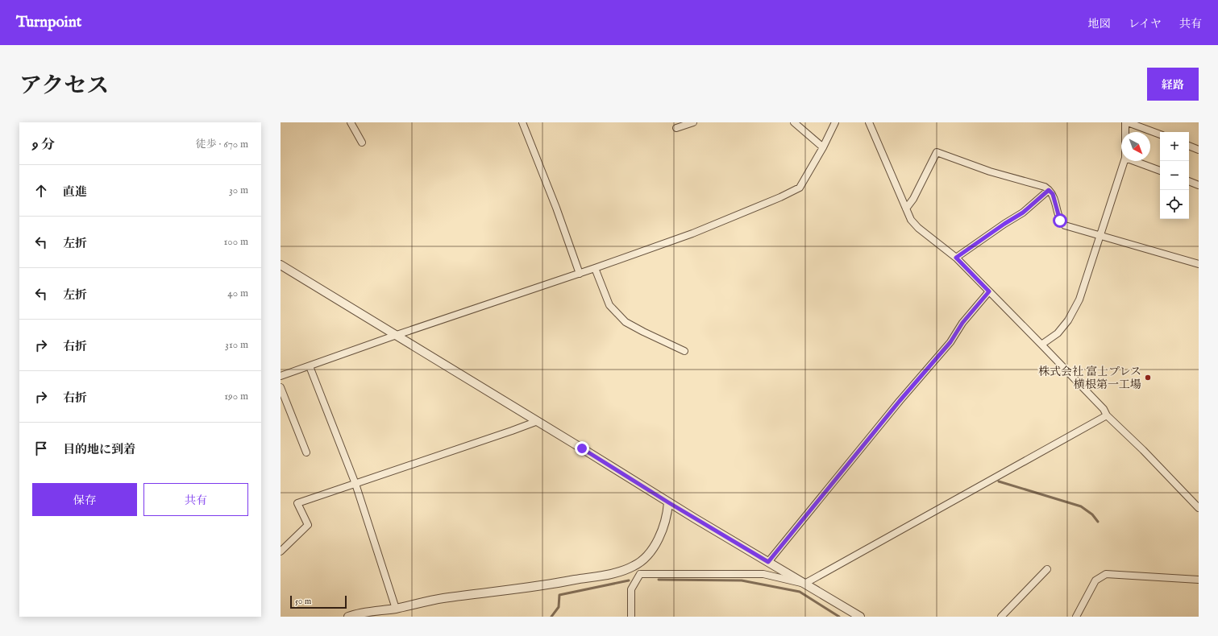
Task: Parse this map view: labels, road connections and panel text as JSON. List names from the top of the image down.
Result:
{
  "places": ["株式会社 富士プレス 横根第一工場"],
  "scale_bar": "50 m",
  "north": "bottom right",
  "page": {
    "header": "Turnpoint",
    "nav": ["地図", "レイヤ", "共有"],
    "title": "アクセス",
    "buttons": [
      "経路",
      ["保存", "共有"]
    ],
    "heading": ["9 分", "徒歩 · 670 m"],
    "map_buttons": ["+", "−"],
    "list": [
      ["直進", "30 m"],
      ["左折", "100 m"],
      ["左折", "40 m"],
      ["右折", "310 m"],
      ["右折", "190 m"],
      "目的地に到着"
    ],
    "scale": "50 m"
  }
}
